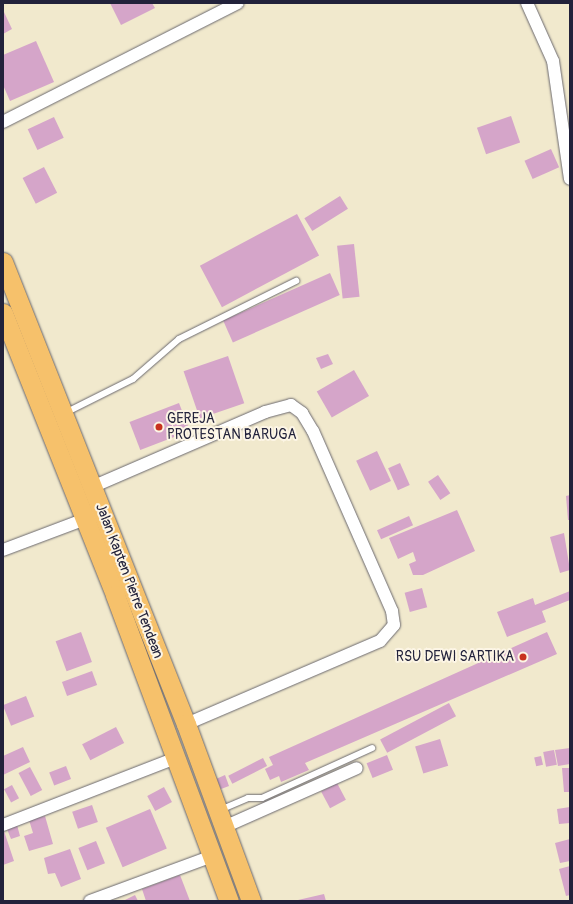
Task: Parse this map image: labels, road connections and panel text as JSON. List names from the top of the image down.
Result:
{
  "streets": {
    "highway": ["Jalan Kapten Pierre Tendean"]
  },
  "places": ["GEREJA PROTESTAN BARUGA", "RSU DEWI SARTIKA"]
}
